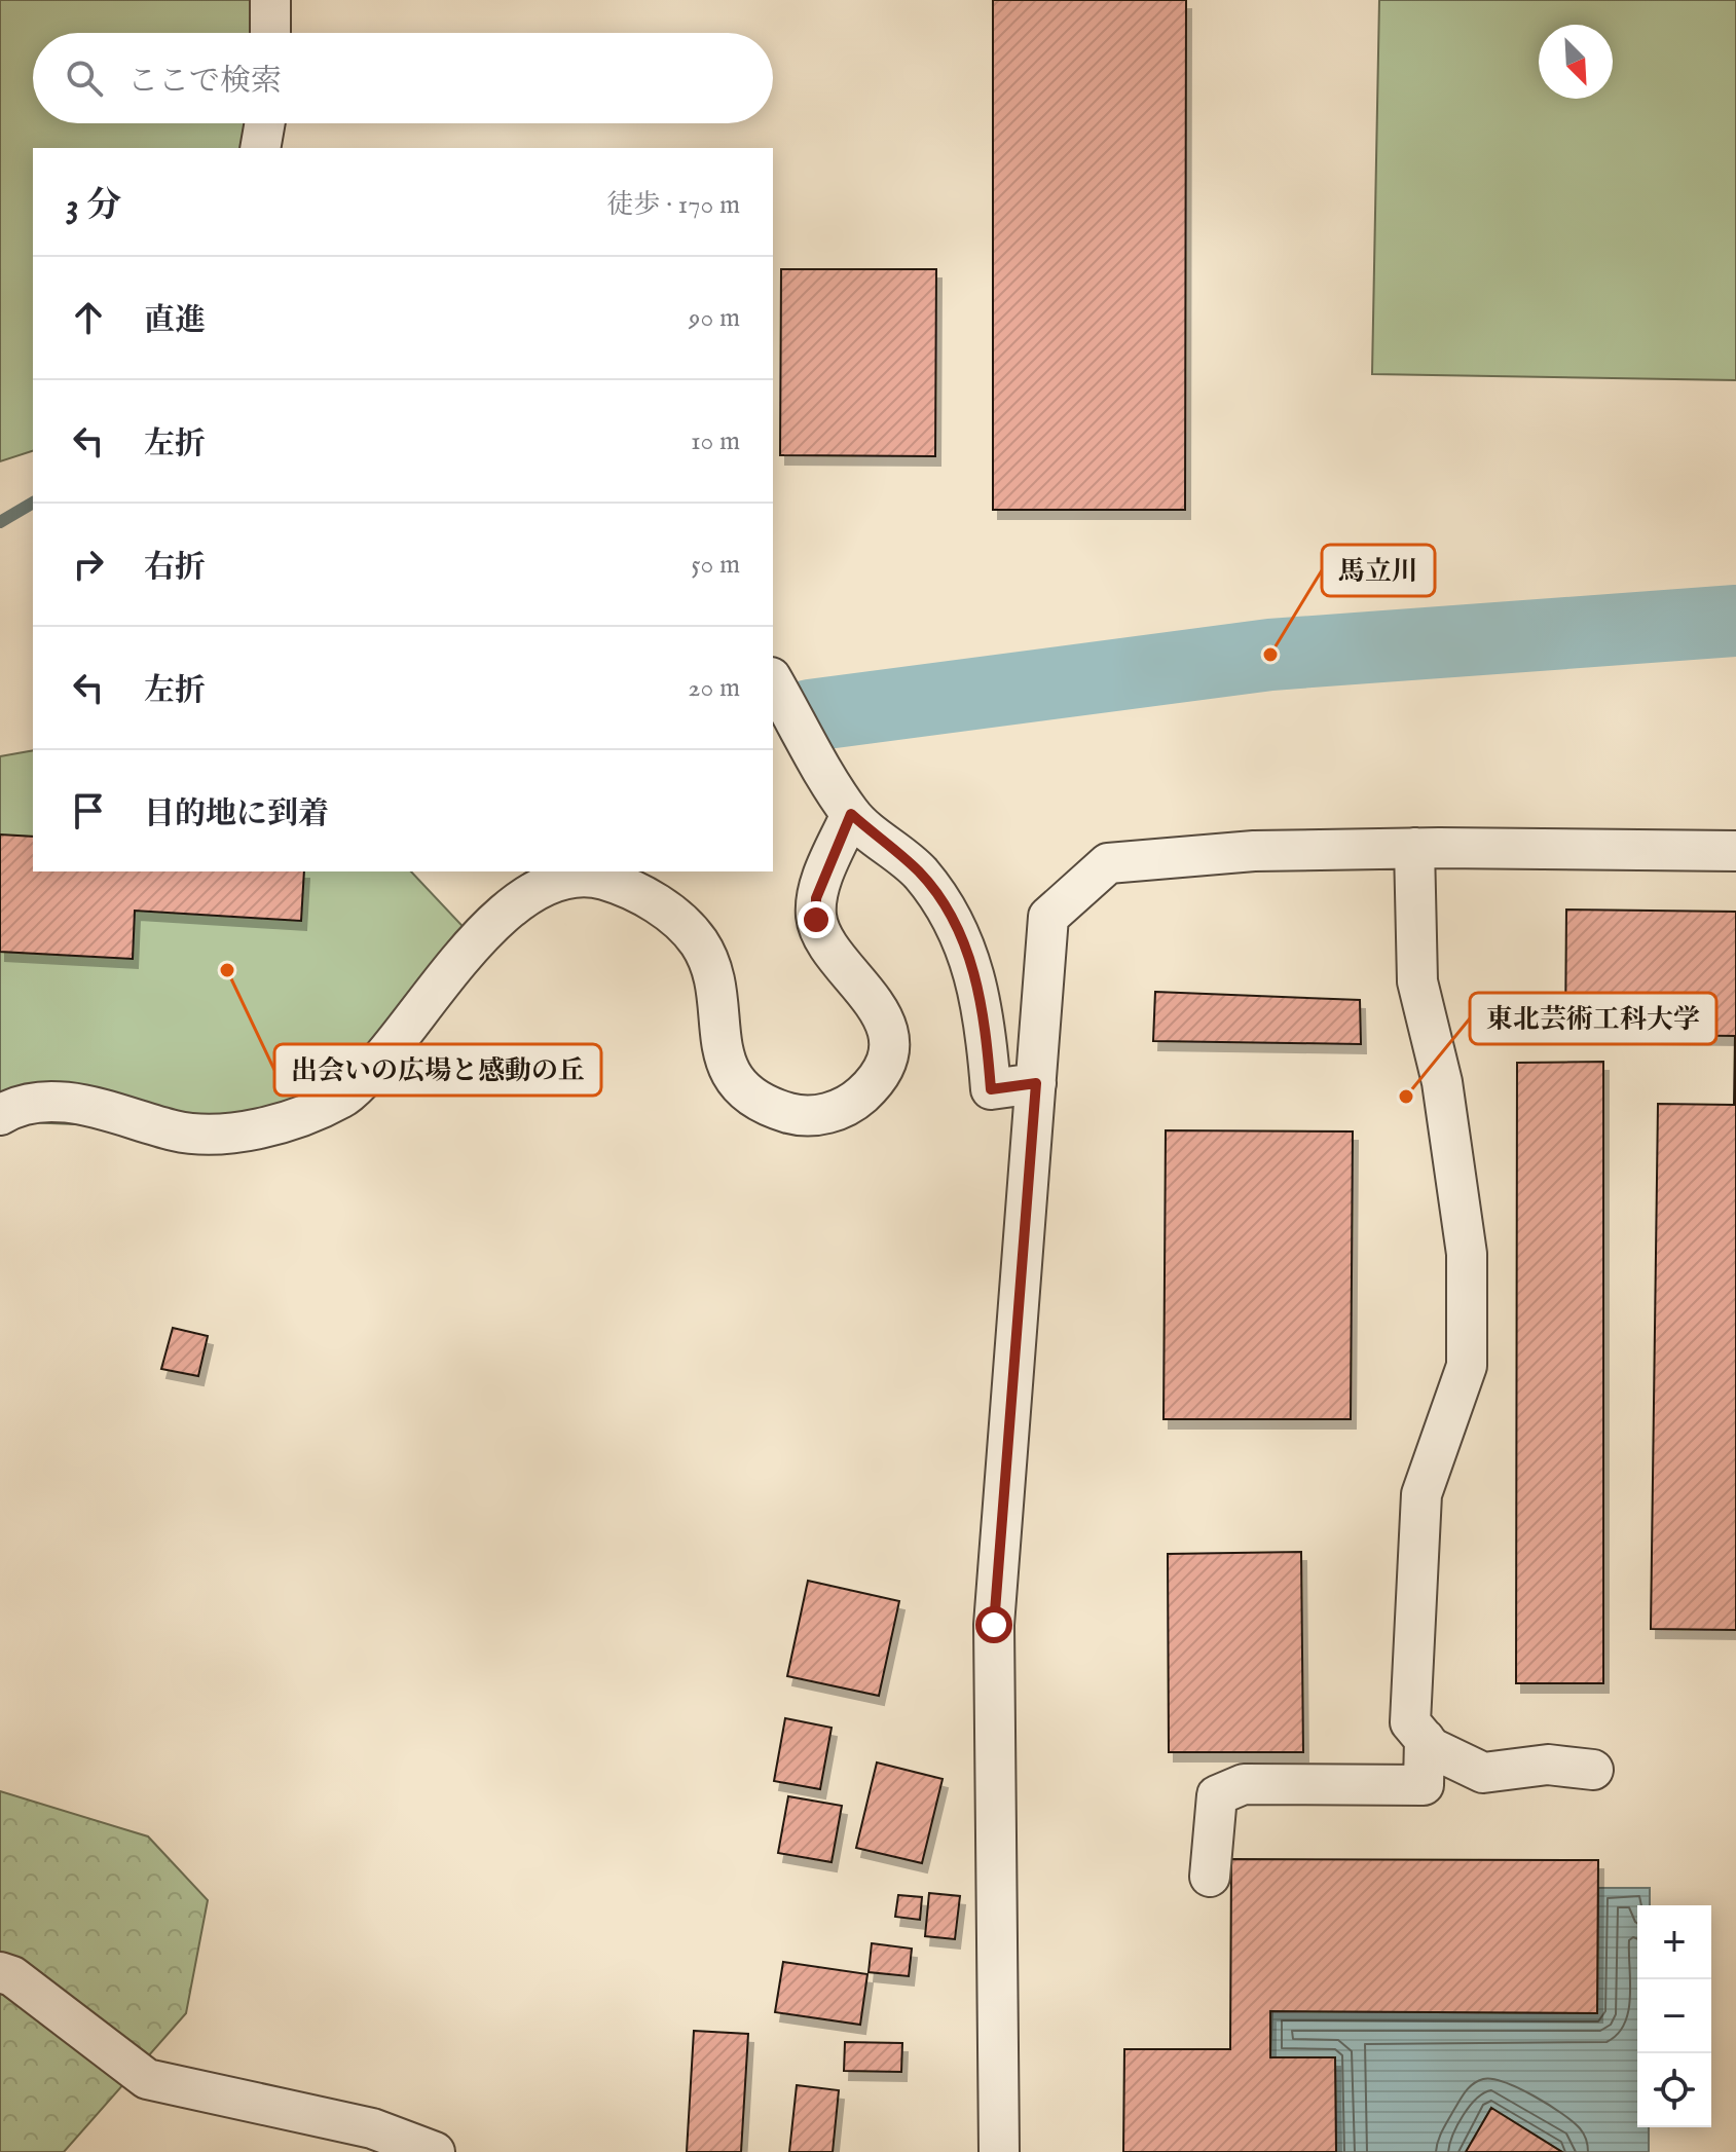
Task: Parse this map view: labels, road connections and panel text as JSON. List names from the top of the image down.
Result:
{
  "places": ["馬立川", "出会いの広場と感動の丘", "東北芸術工科大学"],
  "north": "bottom right",
  "page": {
    "search": "ここで検索",
    "heading": ["3 分", "徒歩 · 170 m"],
    "list": [
      ["直進", "90 m"],
      ["左折", "10 m"],
      ["右折", "50 m"],
      ["左折", "20 m"],
      "目的地に到着"
    ],
    "map_buttons": ["+", "−"]
  }
}
